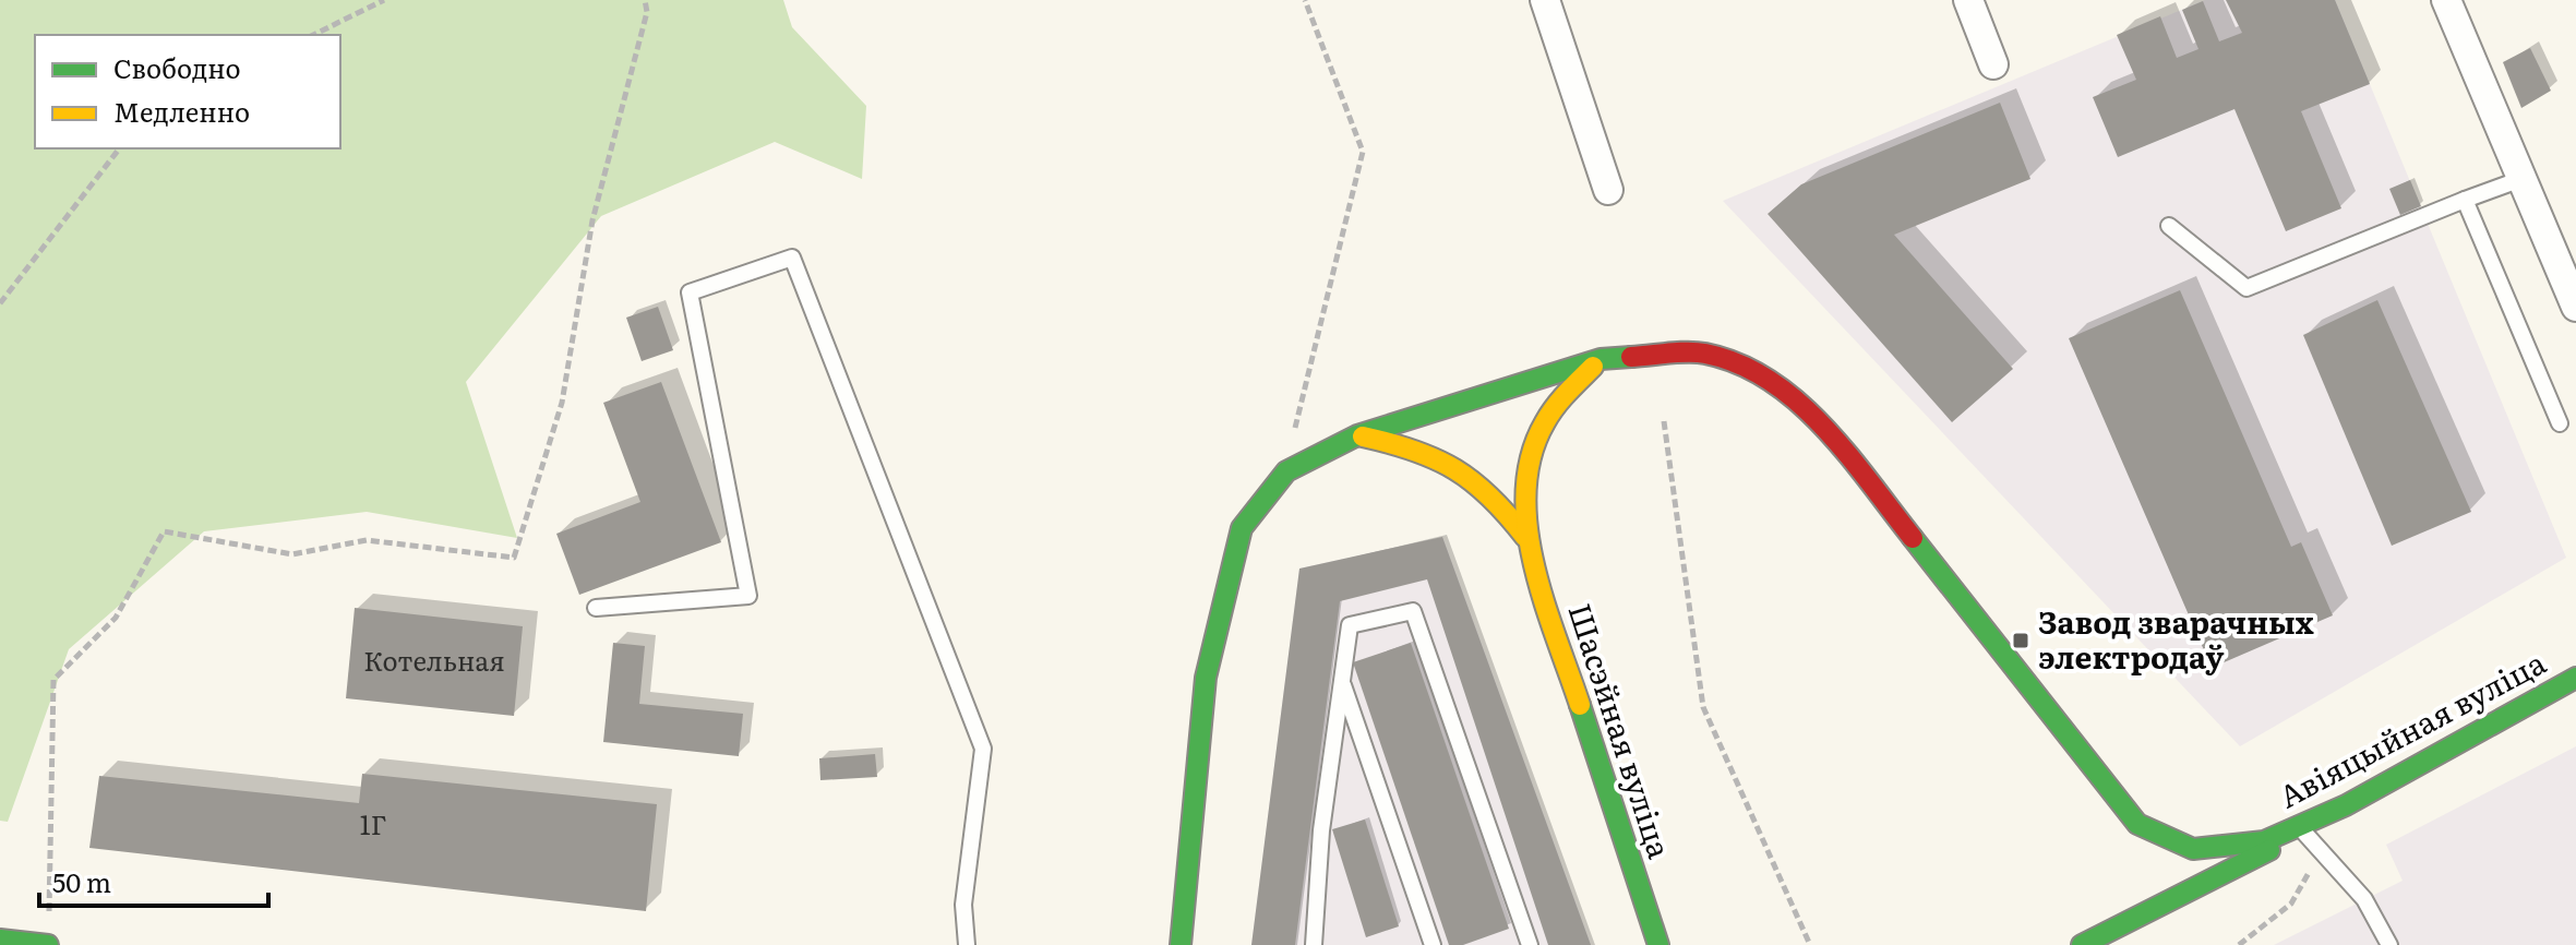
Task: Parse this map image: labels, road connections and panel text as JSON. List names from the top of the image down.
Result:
{
  "streets": {
    "main road": ["Авіяцыйная вуліца", "Шасэйная вуліца"]
  },
  "places": {
    "transit": ["Завод зварачных электродаў"]
  },
  "house_numbers": ["Котельная", "1Г"],
  "legend": ["Свободно", "Медленно"],
  "scale_bar": "50 m"
}
